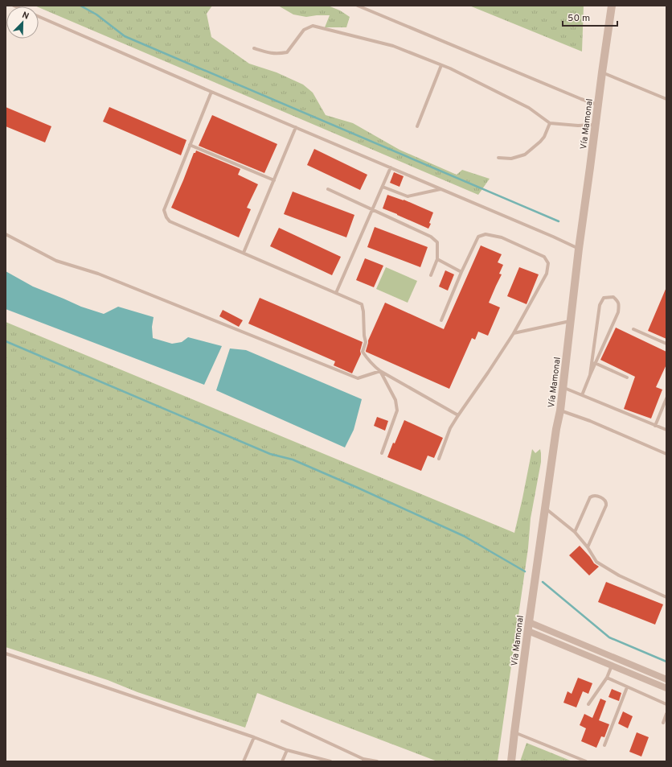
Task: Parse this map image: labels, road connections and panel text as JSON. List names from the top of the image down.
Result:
{
  "streets": {
    "street": ["Vía Mamonal"]
  },
  "scale_bar": "50 m",
  "north": "top right"
}
